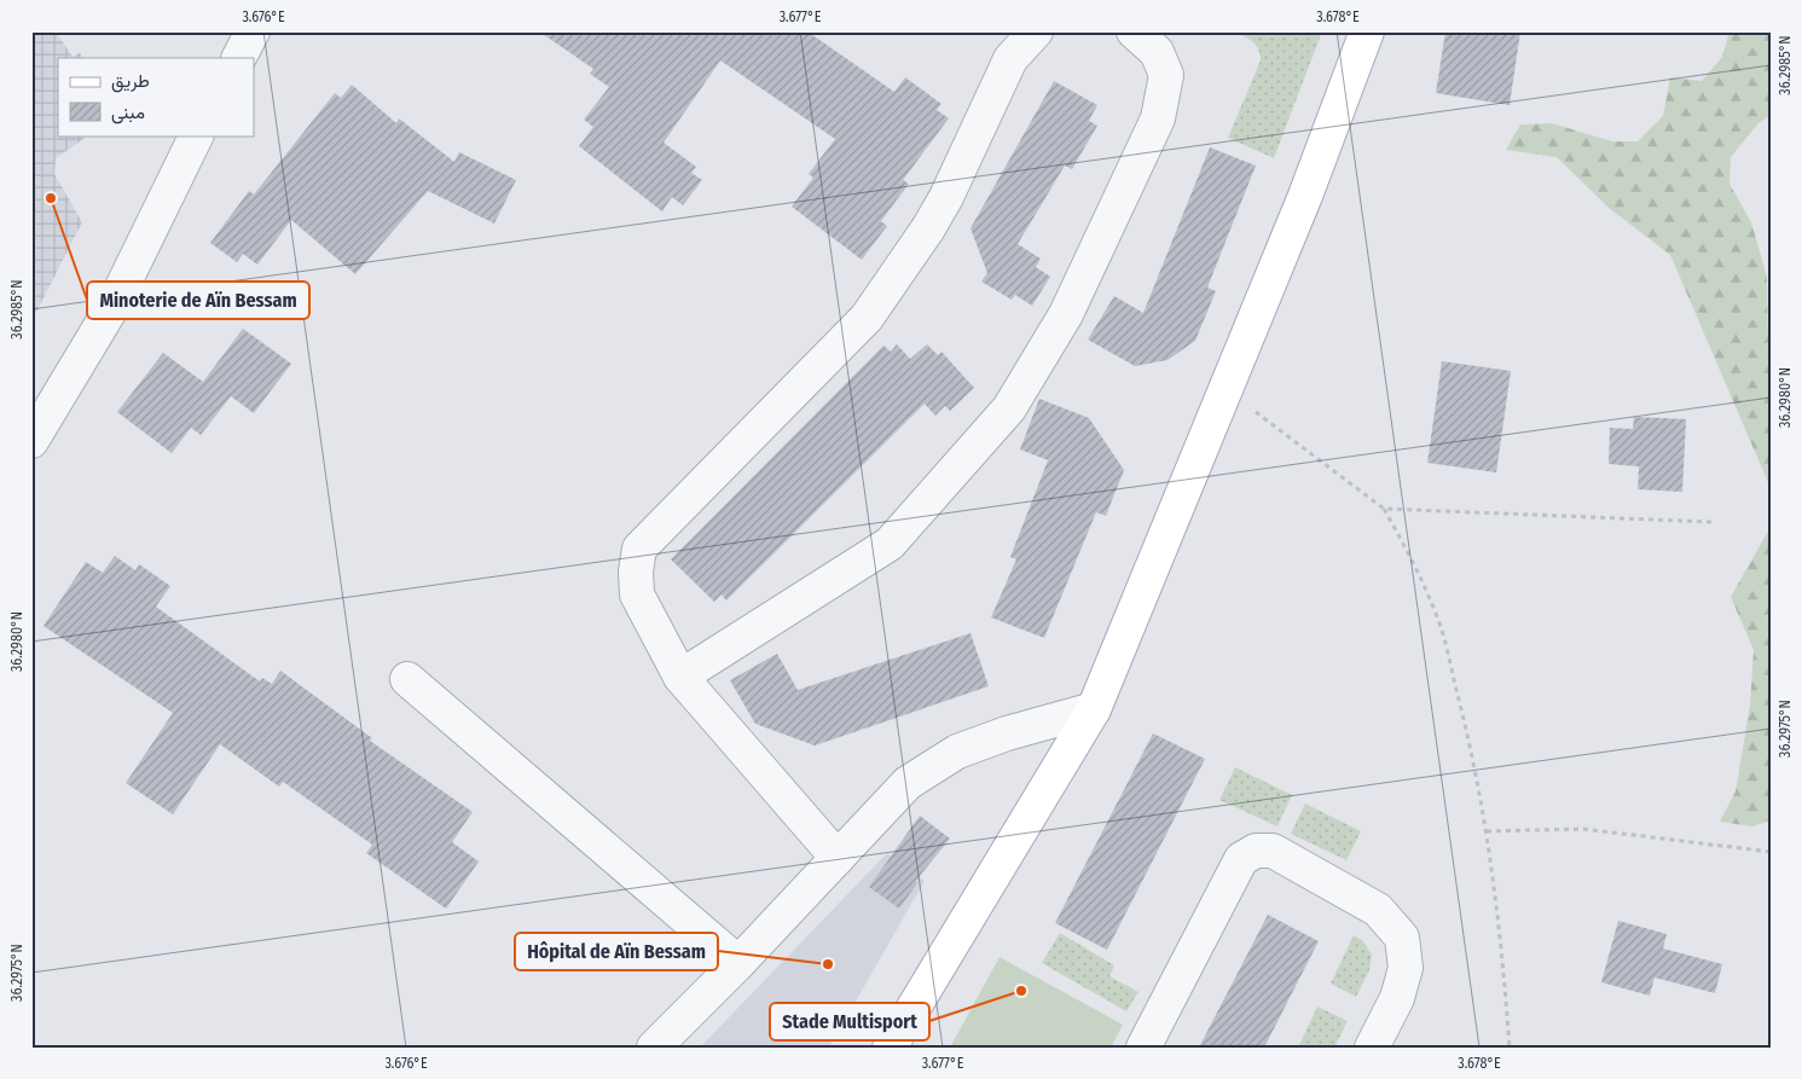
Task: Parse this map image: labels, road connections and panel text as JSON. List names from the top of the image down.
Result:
{
  "places": ["Minoterie de Aïn Bessam", "Hôpital de Aïn Bessam", "Stade Multisport"],
  "legend": ["طريق", "مبنى"],
  "coordinates": [
    "3.676°E",
    "3.677°E",
    "3.678°E",
    "36.2985°N",
    "36.2980°N",
    "36.2975°N"
  ]
}
